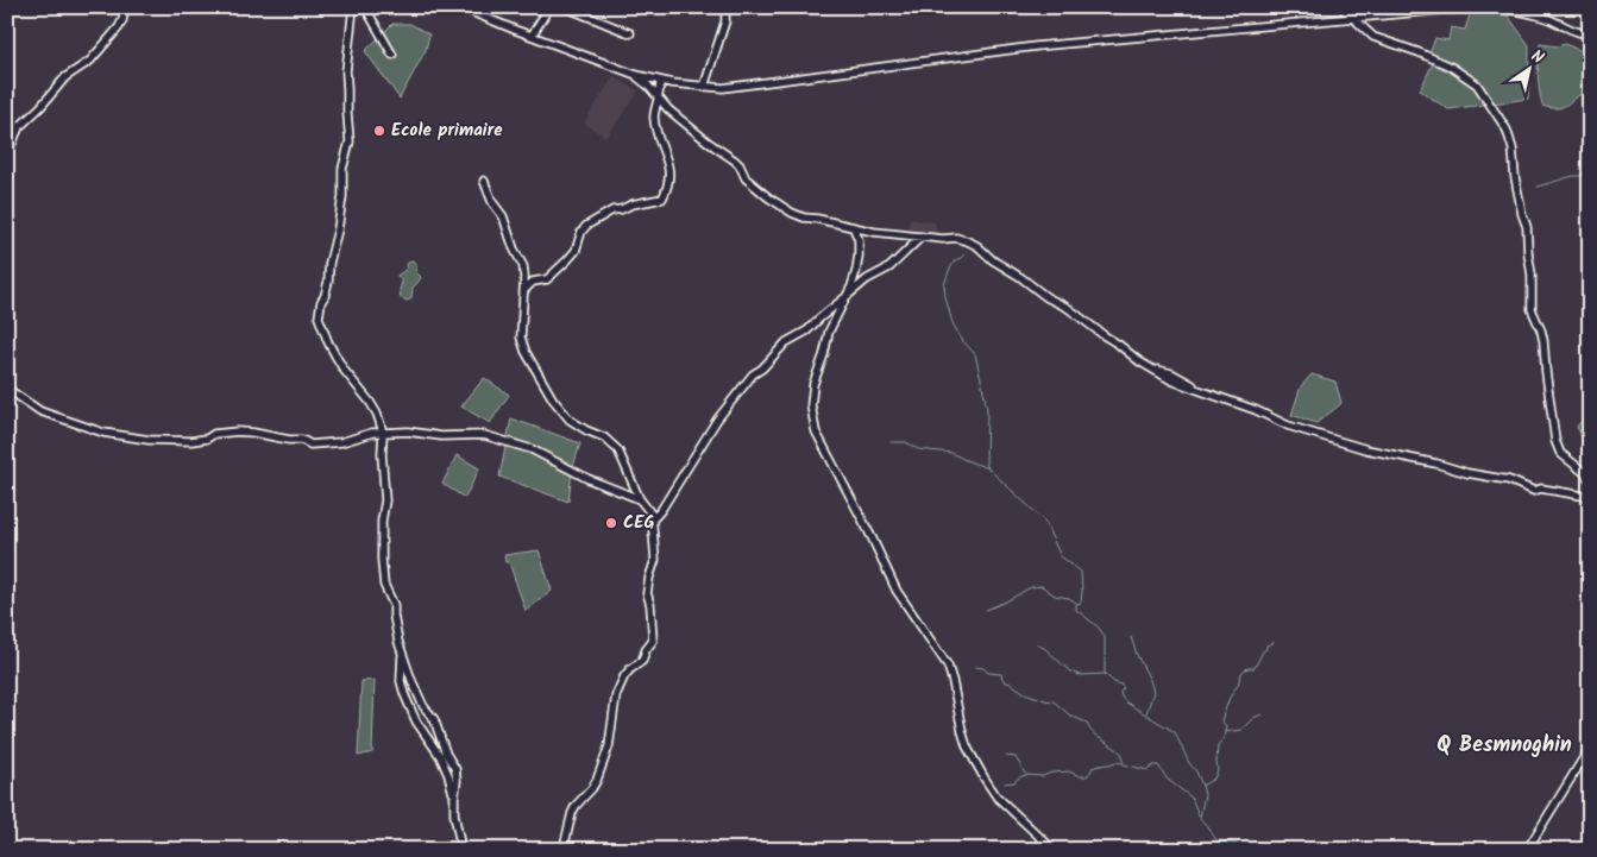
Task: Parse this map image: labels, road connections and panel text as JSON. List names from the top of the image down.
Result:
{
  "districts": ["Q Besmnoghin"],
  "places": ["Ecole primaire", "CEG"],
  "north": "top right"
}
